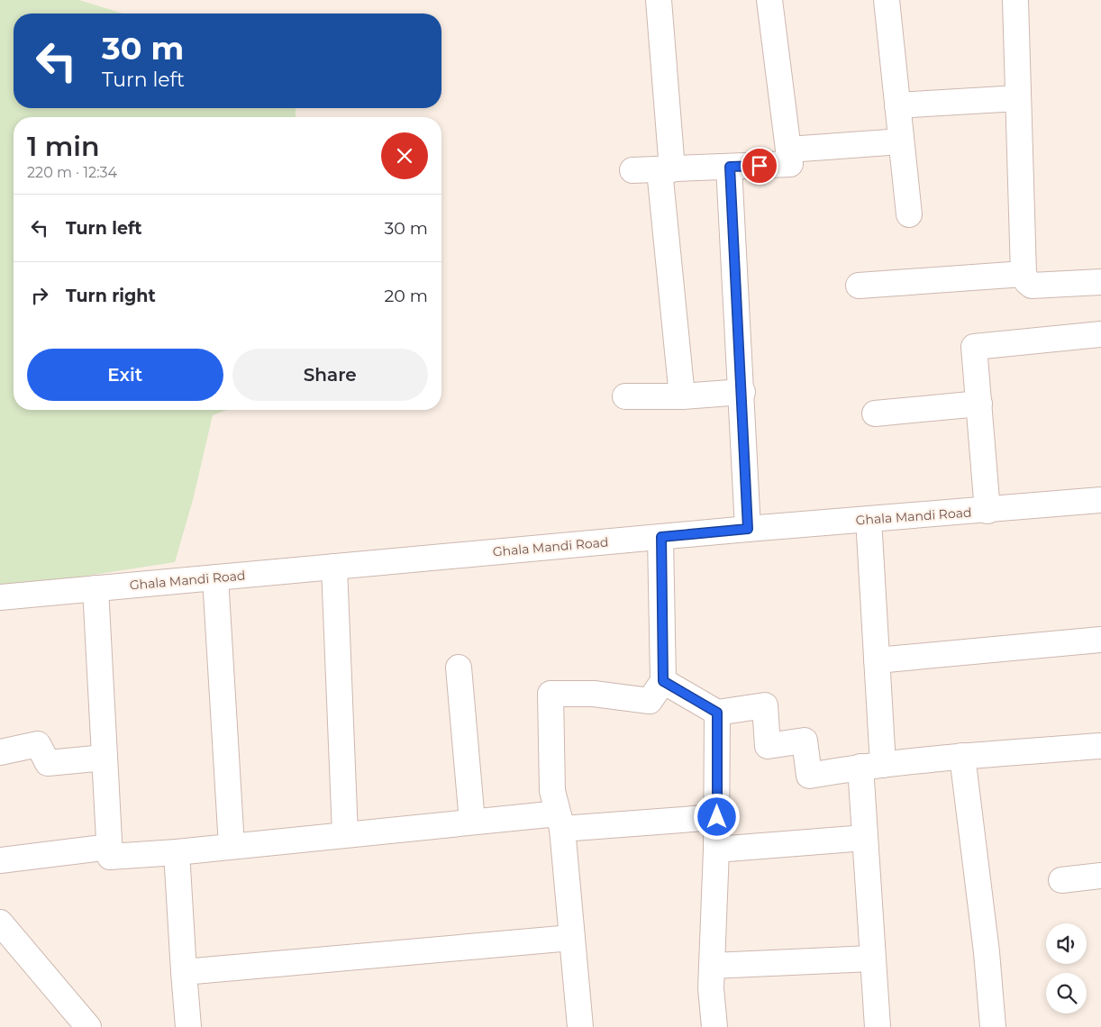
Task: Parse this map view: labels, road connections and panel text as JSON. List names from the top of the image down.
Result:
{
  "streets": {
    "street": ["Ghala Mandi Road"]
  },
  "page": {
    "turn": ["30 m", "Turn left"],
    "heading": ["1 min", "220 m · 12:34"],
    "list": [
      {
        "name": "Turn left",
        "value": "30 m"
      },
      {
        "name": "Turn right",
        "value": "20 m"
      }
    ],
    "buttons": ["Exit", "Share"]
  }
}
